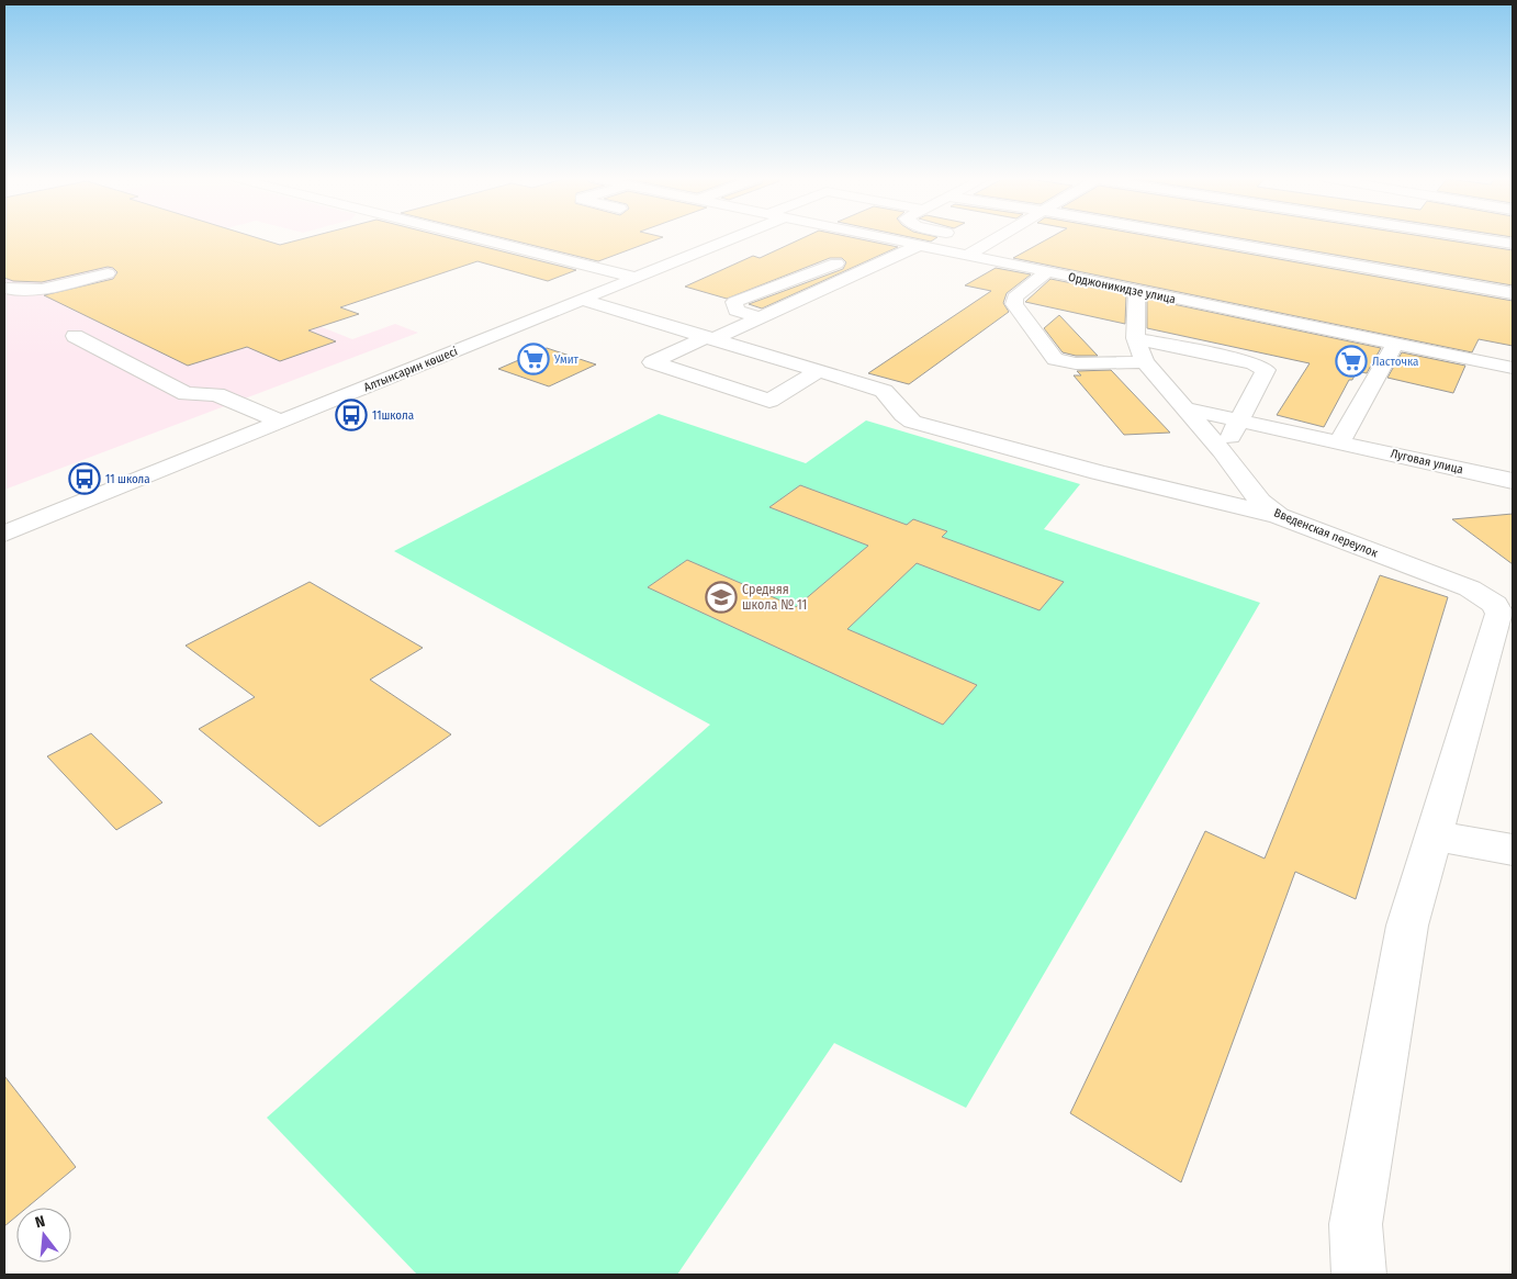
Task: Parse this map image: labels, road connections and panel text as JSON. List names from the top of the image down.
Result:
{
  "streets": {
    "street": [
      "Орджоникидзе улица",
      "Алтынсарин көшесі",
      "Луговая улица",
      "Введенская переулок"
    ]
  },
  "crossings": [
    ["Орджоникидзе улица", "Введенская переулок"],
    ["Луговая улица", "Введенская переулок"]
  ],
  "places": {
    "supermarket": ["Умит", "Ласточка"],
    "bus stop": ["11школа", "11 школа"],
    "school or university": ["Средняя школа № 11"]
  },
  "north": "top"
}
